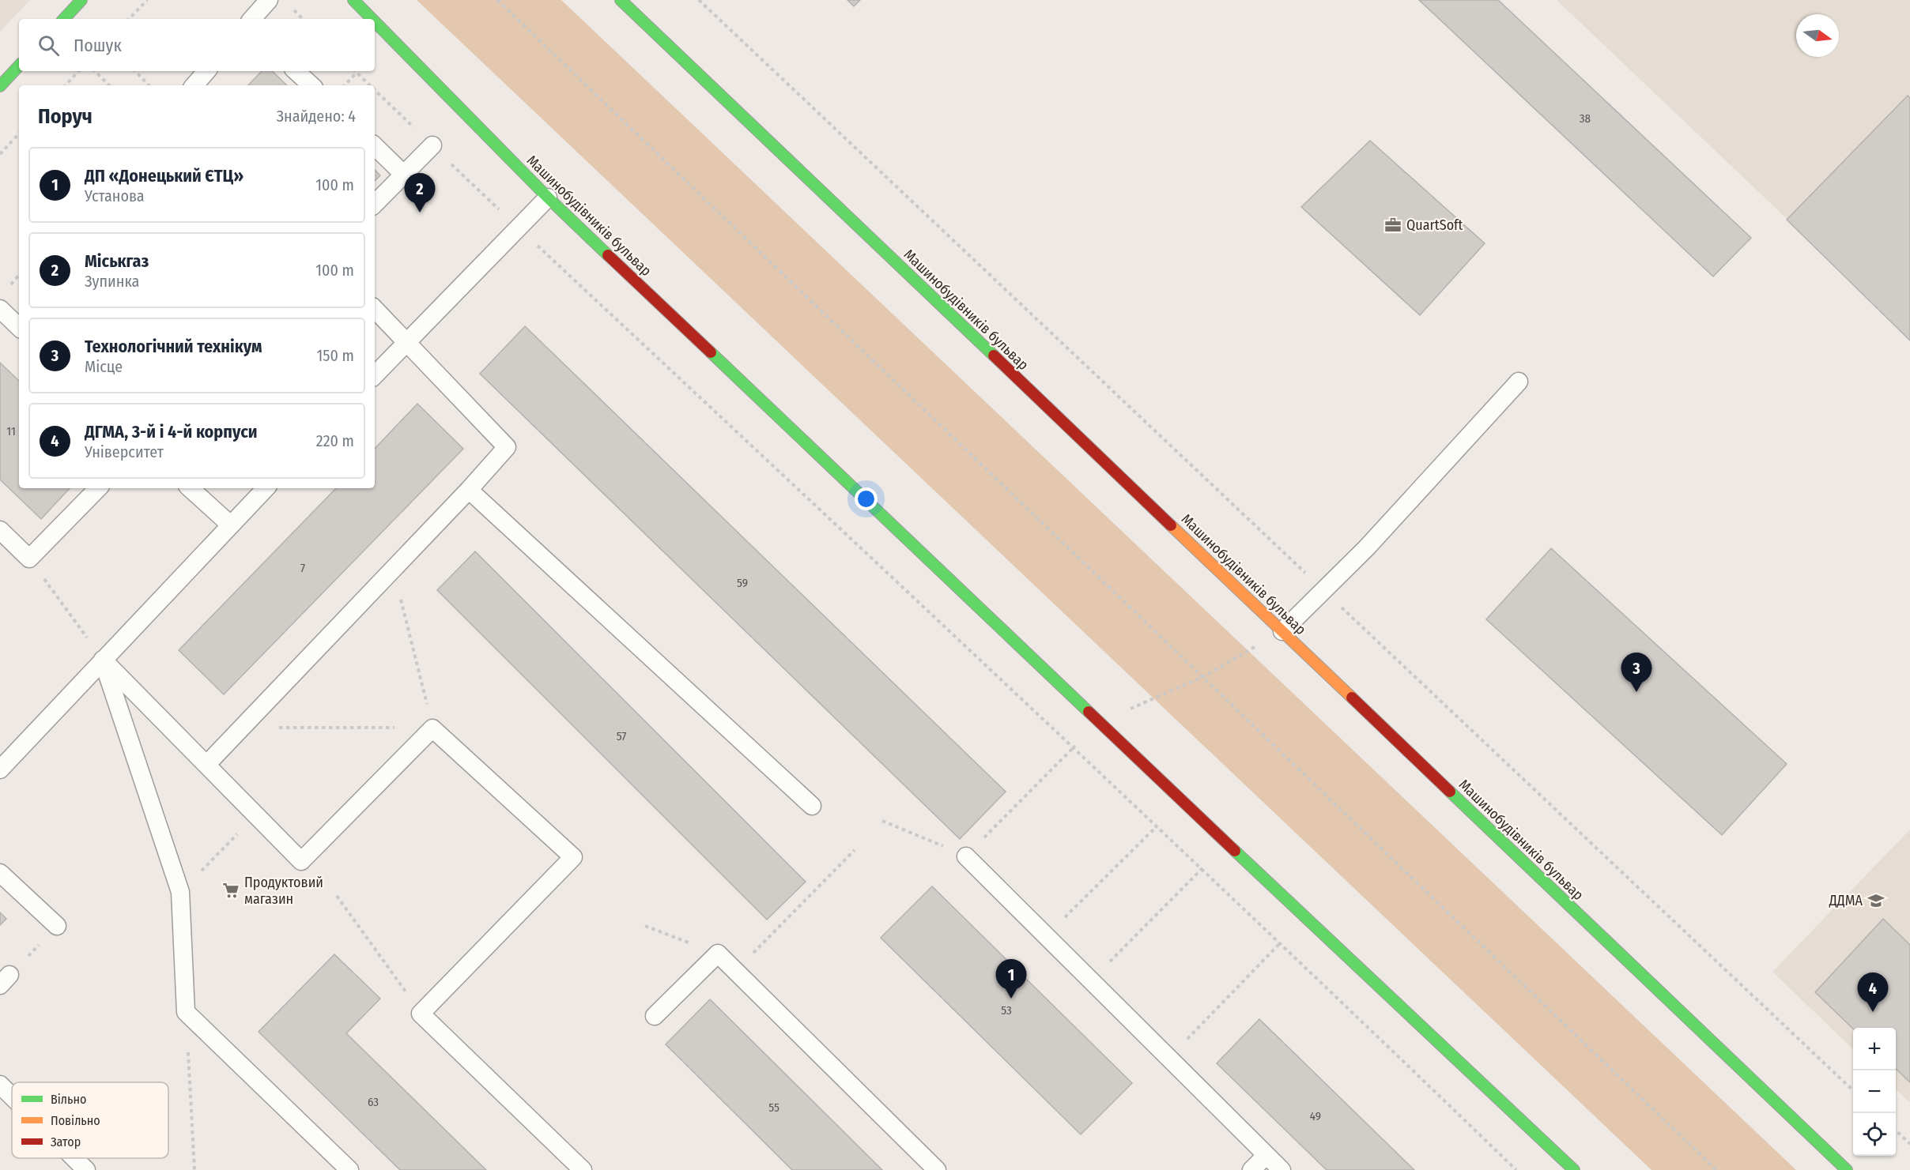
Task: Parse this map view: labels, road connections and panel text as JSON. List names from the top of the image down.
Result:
{
  "streets": {
    "street": ["Машинобудівників бульвар"]
  },
  "places": {
    "office": ["QuartSoft"],
    "supermarket": ["Продуктовий магазин"],
    "school or university": ["ДДМА"]
  },
  "house_numbers": [
    "38",
    "11",
    "7",
    "59",
    "57",
    "53",
    "63",
    "55",
    "49"
  ],
  "legend": ["Вільно", "Повільно", "Затор"],
  "north": "right",
  "page": {
    "search": "Пошук",
    "heading": ["Поруч", "Знайдено: 4"],
    "list": [
      {
        "mark": "1",
        "name": "ДП «Донецький ЄТЦ»",
        "note": "Установа",
        "value": "100 m"
      },
      {
        "mark": "2",
        "name": "Міськгаз",
        "note": "Зупинка",
        "value": "100 m"
      },
      {
        "mark": "3",
        "name": "Технологічний технікум",
        "note": "Місце",
        "value": "150 m"
      },
      {
        "mark": "4",
        "name": "ДГМА, 3-й і 4-й корпуси",
        "note": "Університет",
        "value": "220 m"
      }
    ],
    "pins": [
      "2",
      "3",
      "1",
      "4"
    ],
    "map_buttons": ["+", "−"]
  }
}
